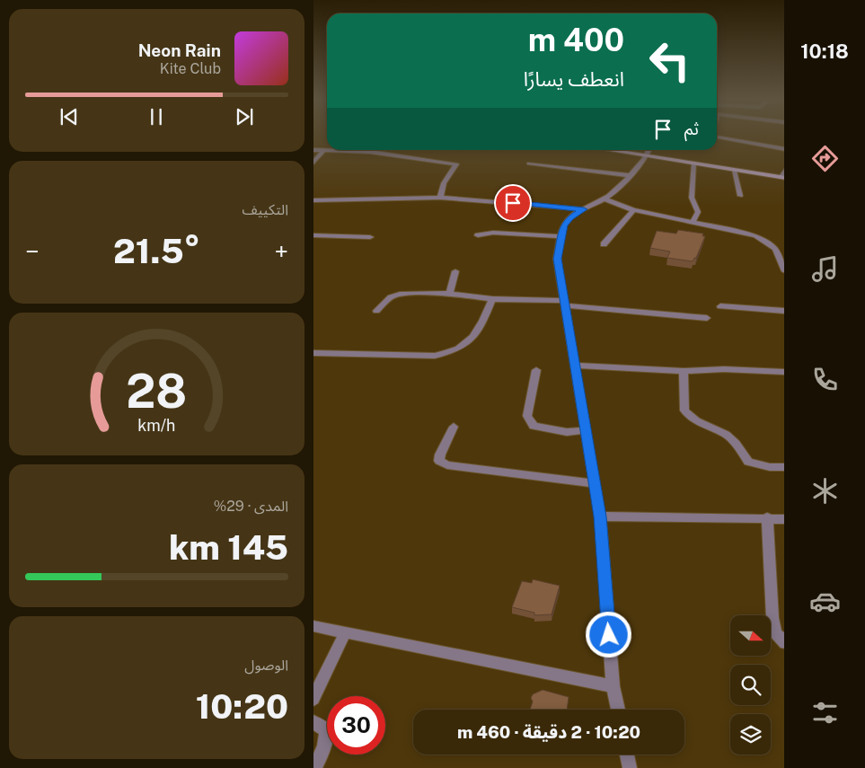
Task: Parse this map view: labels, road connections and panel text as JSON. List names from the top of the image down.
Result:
{
  "north": "right",
  "page": {
    "tabs": "10:18",
    "turn": ["400 m", "انعطف يسارًا"],
    "song": ["Neon Rain", "Kite Club"],
    "then": "ثم",
    "tile": [
      "التكييف",
      ["المدى · 29%", "145 km"],
      ["الوصول", "10:20"]
    ],
    "heat": ["−", "21.5°", "+"],
    "limit": "30",
    "trip": "10:20 · 2 دقيقة · 460 m",
    "gauge": ["28", "km/h"]
  }
}
